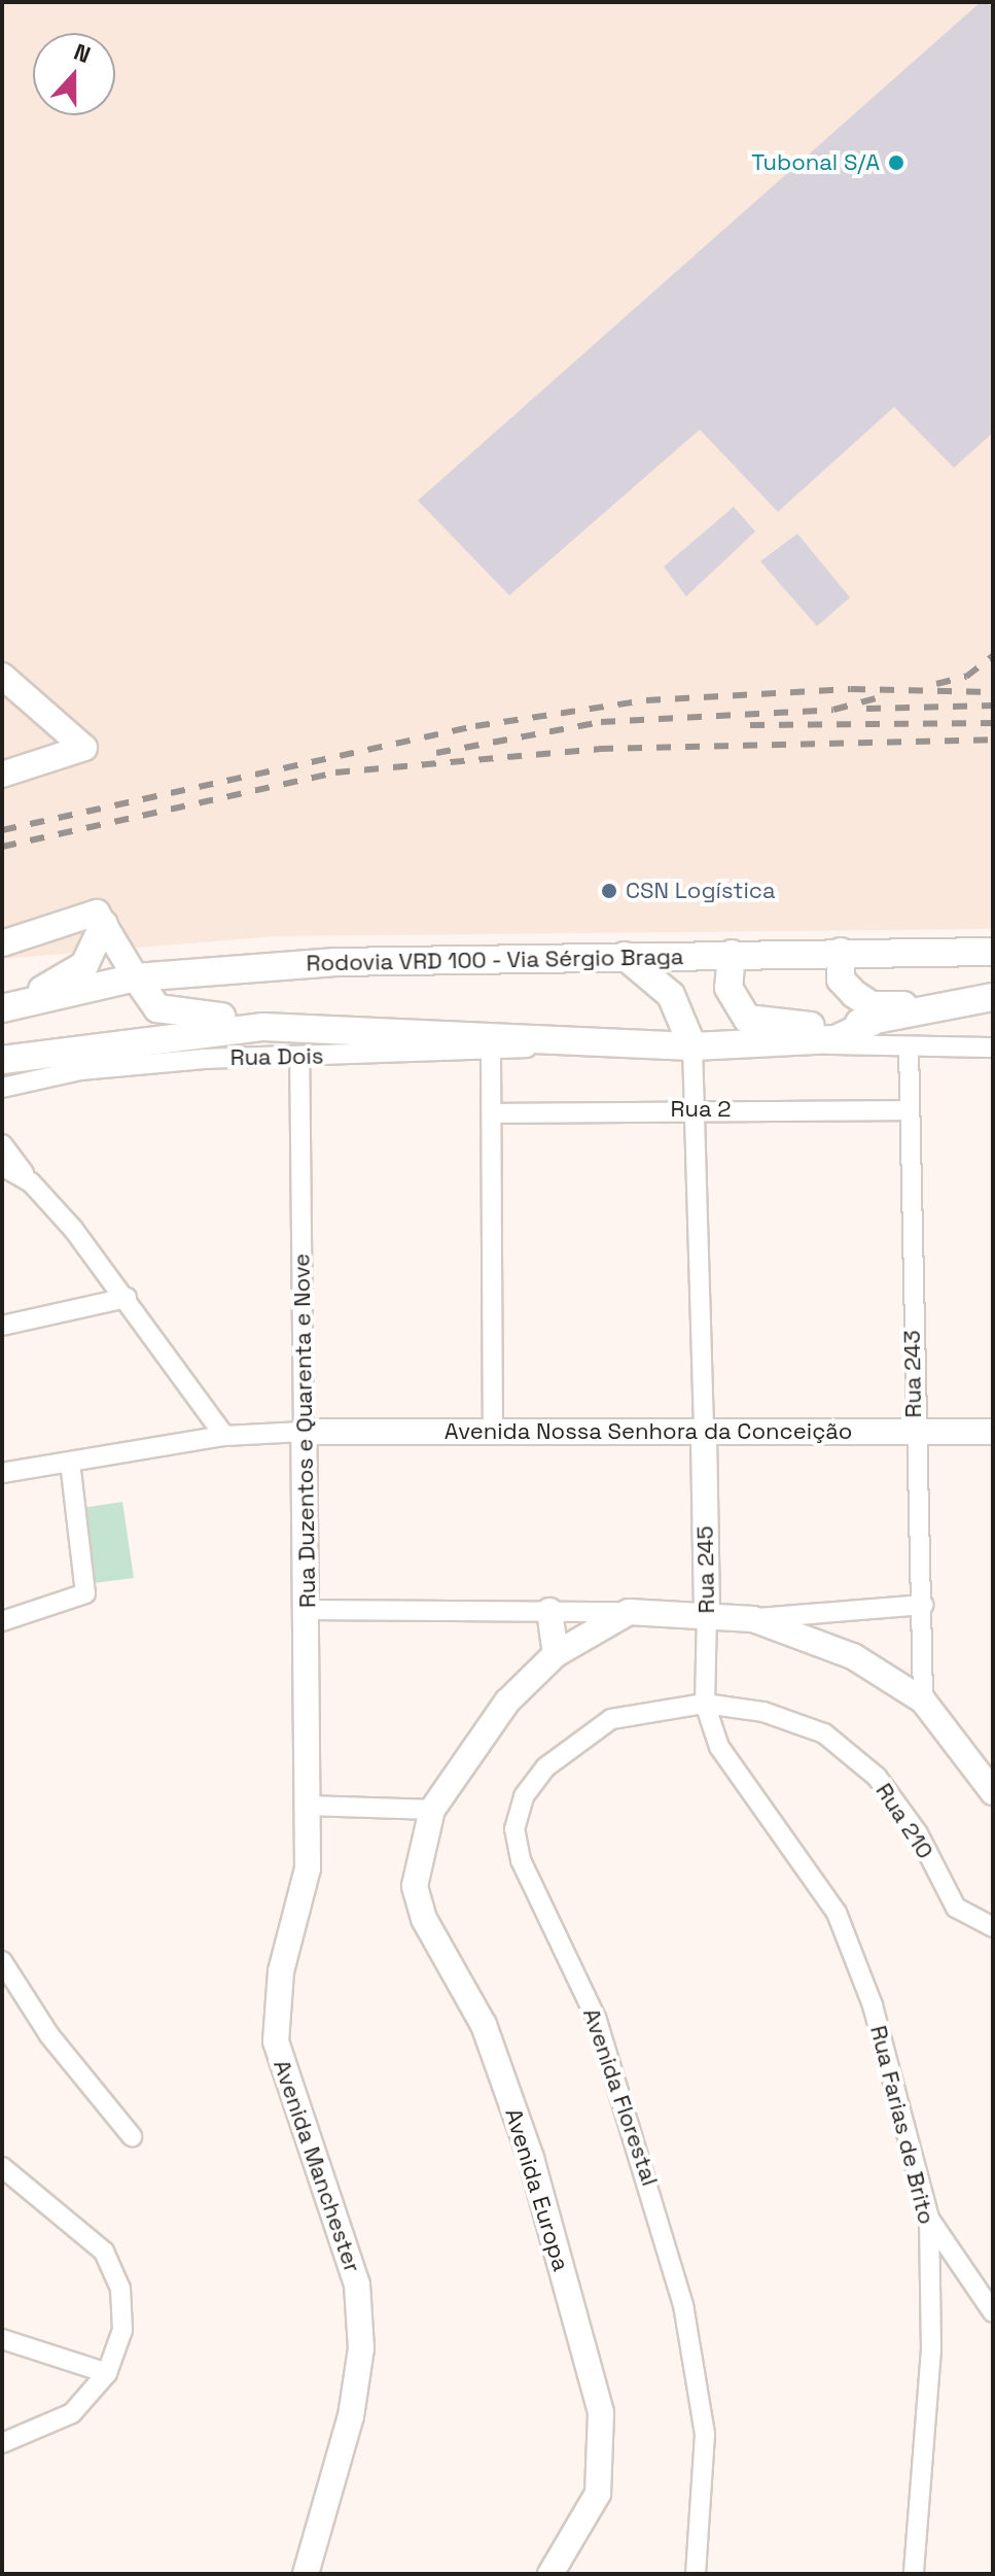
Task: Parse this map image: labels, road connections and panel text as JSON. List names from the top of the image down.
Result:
{
  "streets": {
    "main road": ["Rodovia VRD 100 - Via Sérgio Braga"],
    "street": [
      "Rua Dois",
      "Rua 2",
      "Rua 243",
      "Rua Duzentos e Quarenta e Nove",
      "Avenida Nossa Senhora da Conceição",
      "Rua 245",
      "Rua 210",
      "Avenida Florestal",
      "Rua Farias de Brito",
      "Avenida Manchester",
      "Avenida Europa"
    ]
  },
  "crossings": [
    ["Rua Dois", "Rua Duzentos e Quarenta e Nove"],
    ["Rua 2", "Rua 243"],
    ["Rua 243", "Avenida Nossa Senhora da Conceição"],
    ["Rua Duzentos e Quarenta e Nove", "Avenida Nossa Senhora da Conceição"],
    ["Rua Duzentos e Quarenta e Nove", "Avenida Manchester"],
    ["Avenida Nossa Senhora da Conceição", "Rua 245"],
    ["Rua 245", "Rua 210"],
    ["Rua 245", "Avenida Florestal"],
    ["Rua 245", "Rua Farias de Brito"],
    ["Rua 210", "Avenida Florestal"]
  ],
  "places": ["Tubonal S/A", "CSN Logística"],
  "north": "top"
}
